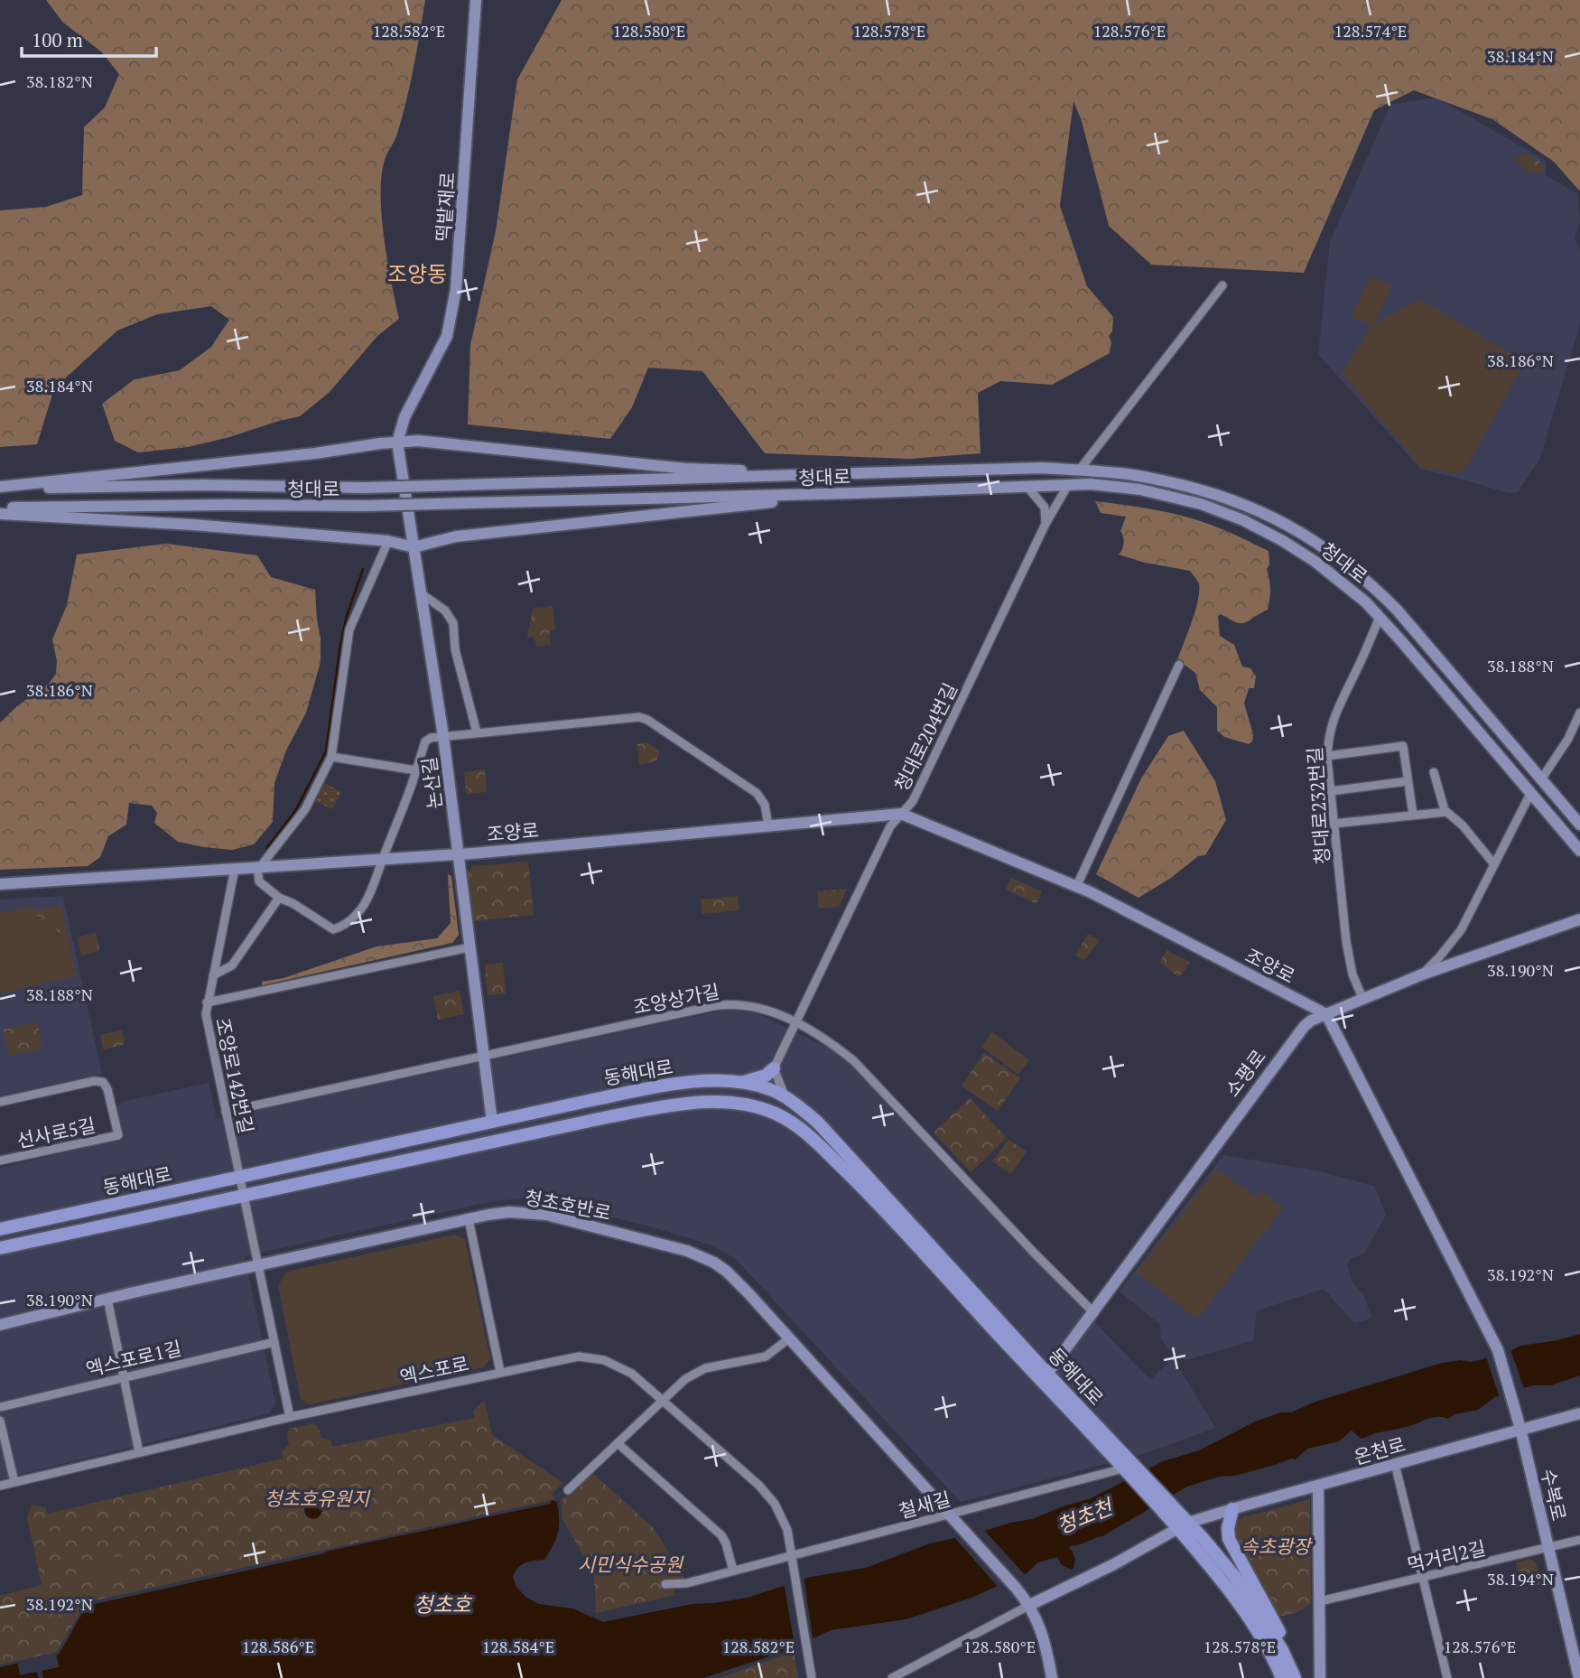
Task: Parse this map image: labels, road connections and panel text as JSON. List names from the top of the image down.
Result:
{
  "streets": {
    "main road": ["동해대로"],
    "street": [
      "떡밭재로",
      "청대로",
      "청대로204번길",
      "논산길",
      "청대로232번길",
      "조양로",
      "조양상가길",
      "소평로",
      "조양로142번길",
      "선사로5길",
      "청초호반로",
      "엑스포로1길",
      "엑스포로",
      "온천로",
      "수복로",
      "철새길",
      "먹거리2길"
    ]
  },
  "crossings": [
    ["떡밭재로", "논산길"],
    ["청대로", "청대로204번길"],
    ["청대로", "청대로232번길"],
    ["청대로204번길", "조양로"],
    ["청대로204번길", "조양상가길"],
    ["논산길", "조양로"],
    ["논산길", "조양상가길"],
    ["논산길", "동해대로"],
    ["청대로232번길", "소평로"],
    ["조양로", "소평로"],
    ["조양로", "조양로142번길"],
    ["조양상가길", "소평로"],
    ["조양상가길", "조양로142번길"],
    ["동해대로", "소평로"],
    ["동해대로", "조양로142번길"],
    ["동해대로", "온천로"],
    ["동해대로", "철새길"],
    ["조양로142번길", "청초호반로"],
    ["조양로142번길", "엑스포로1길"],
    ["조양로142번길", "엑스포로"],
    ["청초호반로", "온천로"],
    ["청초호반로", "철새길"],
    ["엑스포로", "철새길"],
    ["온천로", "수복로"],
    ["수복로", "먹거리2길"]
  ],
  "districts": ["조양동"],
  "water": ["청초천", "청초호"],
  "parks": ["청초호유원지", "속초광장", "시민식수공원"],
  "scale_bar": "100 m",
  "coordinates": [
    "128.582°E",
    "128.580°E",
    "128.578°E",
    "128.576°E",
    "128.574°E",
    "38.184°N",
    "38.182°N",
    "38.186°N",
    "38.188°N",
    "38.190°N",
    "38.192°N",
    "38.194°N",
    "128.586°E",
    "128.584°E"
  ]
}
